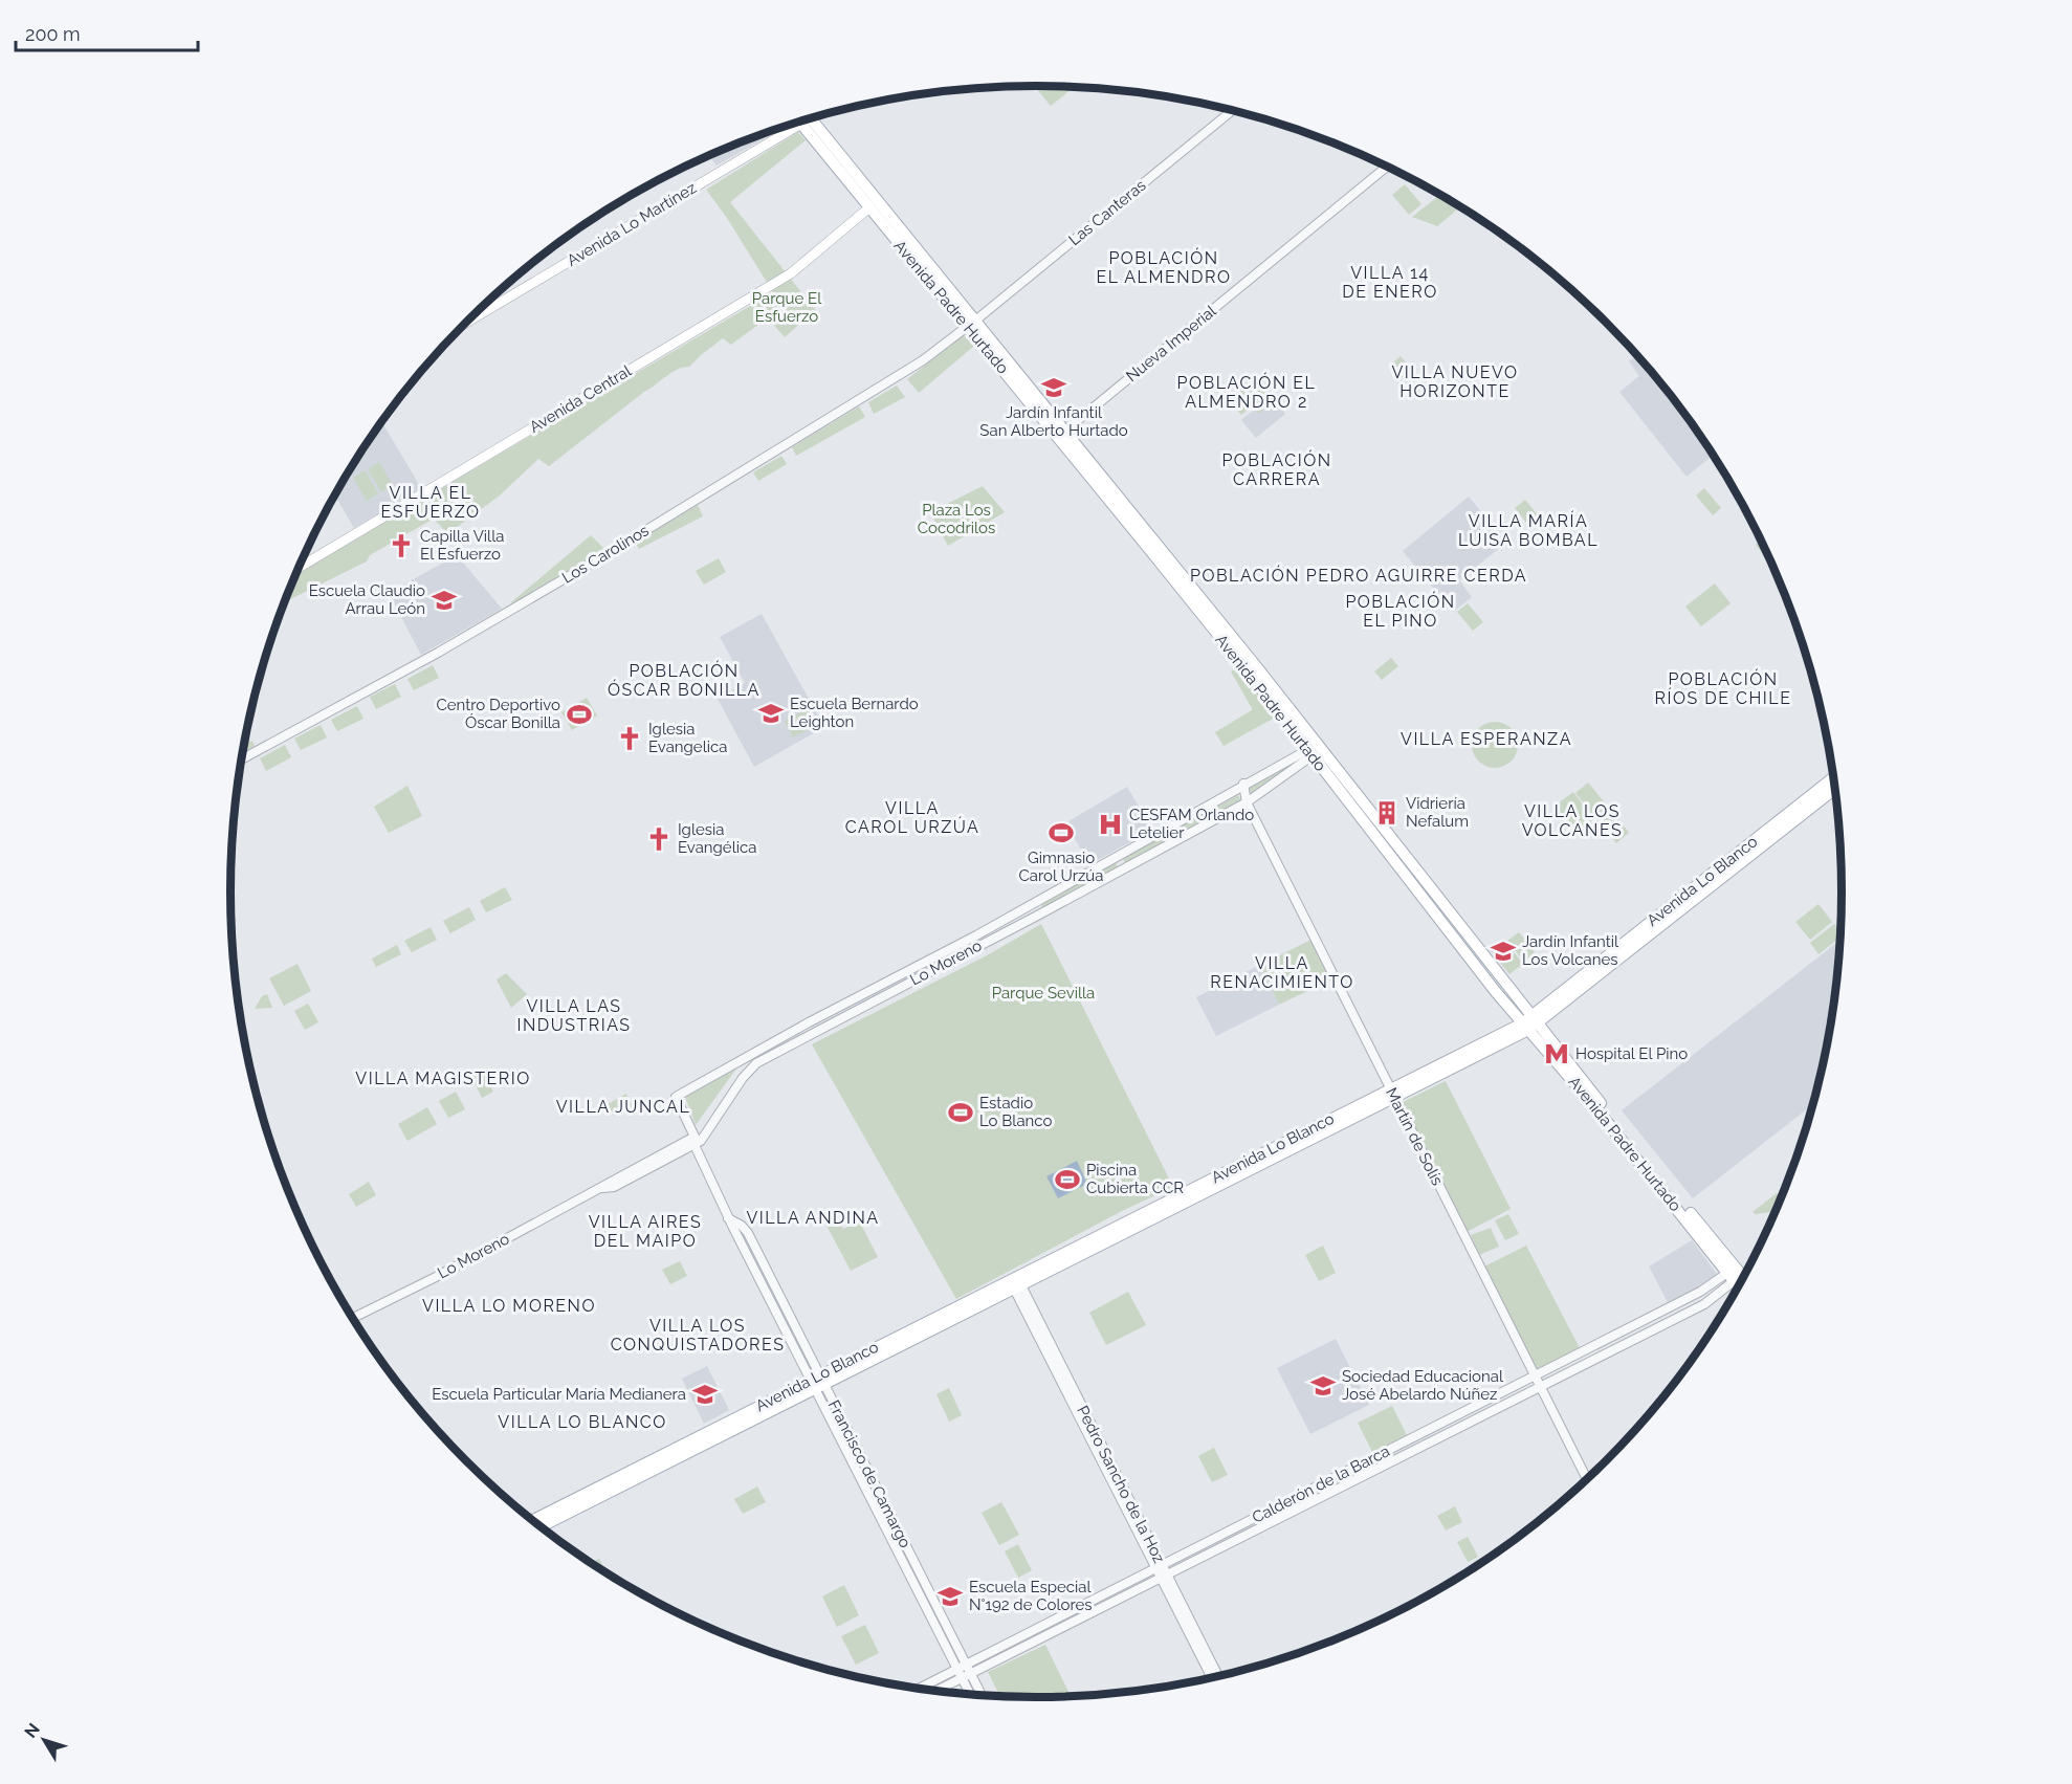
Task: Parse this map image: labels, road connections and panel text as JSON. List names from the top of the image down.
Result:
{
  "streets": {
    "main road": [
      "Avenida Lo Martínez",
      "Avenida Padre Hurtado",
      "Avenida Central",
      "Avenida Lo Blanco"
    ],
    "street": [
      "Las Canteras",
      "Nueva Imperial",
      "Los Carolinos",
      "Lo Moreno",
      "Martín de Solís",
      "Francisco de Camargo",
      "Pedro Sancho de la Hoz",
      "Calderón de la Barca"
    ]
  },
  "crossings": [
    ["Las Canteras", "Avenida Padre Hurtado"],
    ["Las Canteras", "Los Carolinos"],
    ["Avenida Padre Hurtado", "Nueva Imperial"],
    ["Avenida Padre Hurtado", "Avenida Central"],
    ["Avenida Padre Hurtado", "Los Carolinos"],
    ["Avenida Padre Hurtado", "Avenida Lo Blanco"],
    ["Avenida Padre Hurtado", "Lo Moreno"],
    ["Avenida Padre Hurtado", "Calderón de la Barca"],
    ["Avenida Lo Blanco", "Martín de Solís"],
    ["Avenida Lo Blanco", "Francisco de Camargo"],
    ["Avenida Lo Blanco", "Pedro Sancho de la Hoz"],
    ["Lo Moreno", "Martín de Solís"],
    ["Lo Moreno", "Francisco de Camargo"],
    ["Martín de Solís", "Calderón de la Barca"],
    ["Francisco de Camargo", "Calderón de la Barca"],
    ["Pedro Sancho de la Hoz", "Calderón de la Barca"]
  ],
  "districts": [
    "POBLACIÓN EL ALMENDRO",
    "VILLA 14 DE ENERO",
    "VILLA NUEVO HORIZONTE",
    "POBLACIÓN EL ALMENDRO 2",
    "POBLACIÓN CARRERA",
    "VILLA EL ESFUERZO",
    "VILLA MARÍA LUISA BOMBAL",
    "POBLACIÓN PEDRO AGUIRRE CERDA",
    "POBLACIÓN EL PINO",
    "POBLACIÓN ÓSCAR BONILLA",
    "POBLACIÓN RÍOS DE CHILE",
    "VILLA ESPERANZA",
    "VILLA CAROL URZÚA",
    "VILLA LOS VOLCANES",
    "VILLA RENACIMIENTO",
    "VILLA LAS INDUSTRIAS",
    "VILLA MAGISTERIO",
    "VILLA JUNCAL",
    "VILLA ANDINA",
    "VILLA AIRES DEL MAIPO",
    "VILLA LO MORENO",
    "VILLA LOS CONQUISTADORES",
    "VILLA LO BLANCO"
  ],
  "parks": ["Parque El Esfuerzo", "Plaza Los Cocodrilos", "Parque Sevilla"],
  "places": {
    "school or university": [
      "Jardín Infantil San Alberto Hurtado",
      "Escuela Claudio Arrau León",
      "Escuela Bernardo Leighton",
      "Jardín Infantil Los Volcanes",
      "Sociedad Educacional José Abelardo Núñez",
      "Escuela Particular María Medianera",
      "Escuela Especial N°192 de Colores"
    ],
    "church": ["Capilla Villa El Esfuerzo", "Iglesia Evangelica", "Iglesia Evangélica"],
    "sports": [
      "Centro Deportivo Óscar Bonilla",
      "Gimnasio Carol Urzúa",
      "Estadio Lo Blanco",
      "Piscina Cubierta CCR"
    ],
    "building": ["Vidriería Nefalum"],
    "hospital": ["CESFAM Orlando Letelier"],
    "metro station": ["Hospital El Pino"]
  },
  "scale_bar": "200 m",
  "north": "top left"
}
